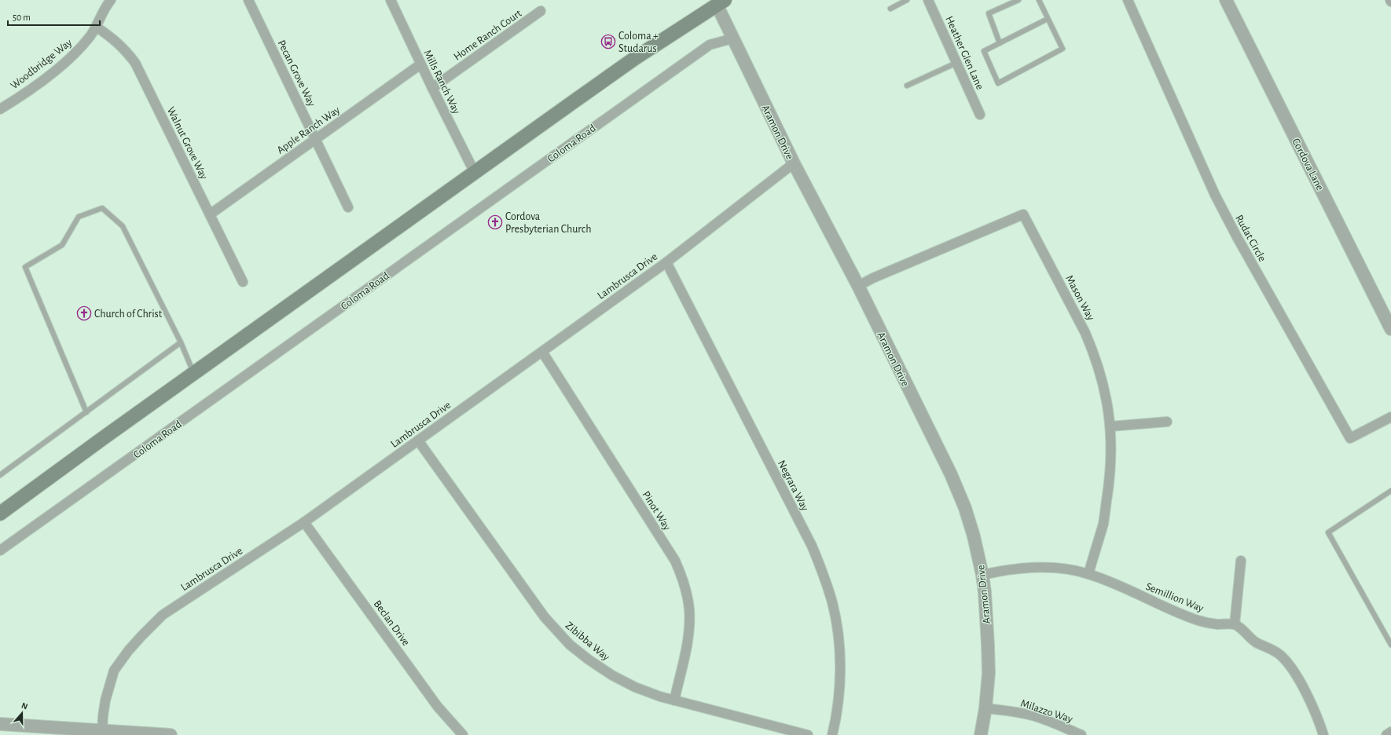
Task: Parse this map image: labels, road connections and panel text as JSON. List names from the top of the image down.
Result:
{
  "streets": {
    "street": [
      "Home Ranch Court",
      "Heather Glen Lane",
      "Woodbridge Way",
      "Pecan Grove Way",
      "Mills Ranch Way",
      "Apple Ranch Way",
      "Aramon Drive",
      "Walnut Grove Way",
      "Coloma Road",
      "Cordova Lane",
      "Rudat Circle",
      "Lambrusca Drive",
      "Mason Way",
      "Negrara Way",
      "Pinot Way",
      "Semillion Way",
      "Beclan Drive",
      "Zibibba Way",
      "Milazzo Way"
    ]
  },
  "crossings": [
    ["Home Ranch Court", "Mills Ranch Way"],
    ["Woodbridge Way", "Walnut Grove Way"],
    ["Pecan Grove Way", "Apple Ranch Way"],
    ["Mills Ranch Way", "Apple Ranch Way"],
    ["Apple Ranch Way", "Walnut Grove Way"],
    ["Aramon Drive", "Coloma Road"],
    ["Aramon Drive", "Lambrusca Drive"],
    ["Aramon Drive", "Mason Way"],
    ["Aramon Drive", "Semillion Way"],
    ["Aramon Drive", "Milazzo Way"],
    ["Lambrusca Drive", "Negrara Way"],
    ["Lambrusca Drive", "Pinot Way"],
    ["Lambrusca Drive", "Beclan Drive"],
    ["Lambrusca Drive", "Zibibba Way"],
    ["Mason Way", "Semillion Way"],
    ["Pinot Way", "Zibibba Way"]
  ],
  "places": {
    "bus stop": ["Coloma + Studarus"],
    "church": ["Cordova Presbyterian Church", "Church of Christ"]
  },
  "scale_bar": "50 m",
  "north": "top"
}
